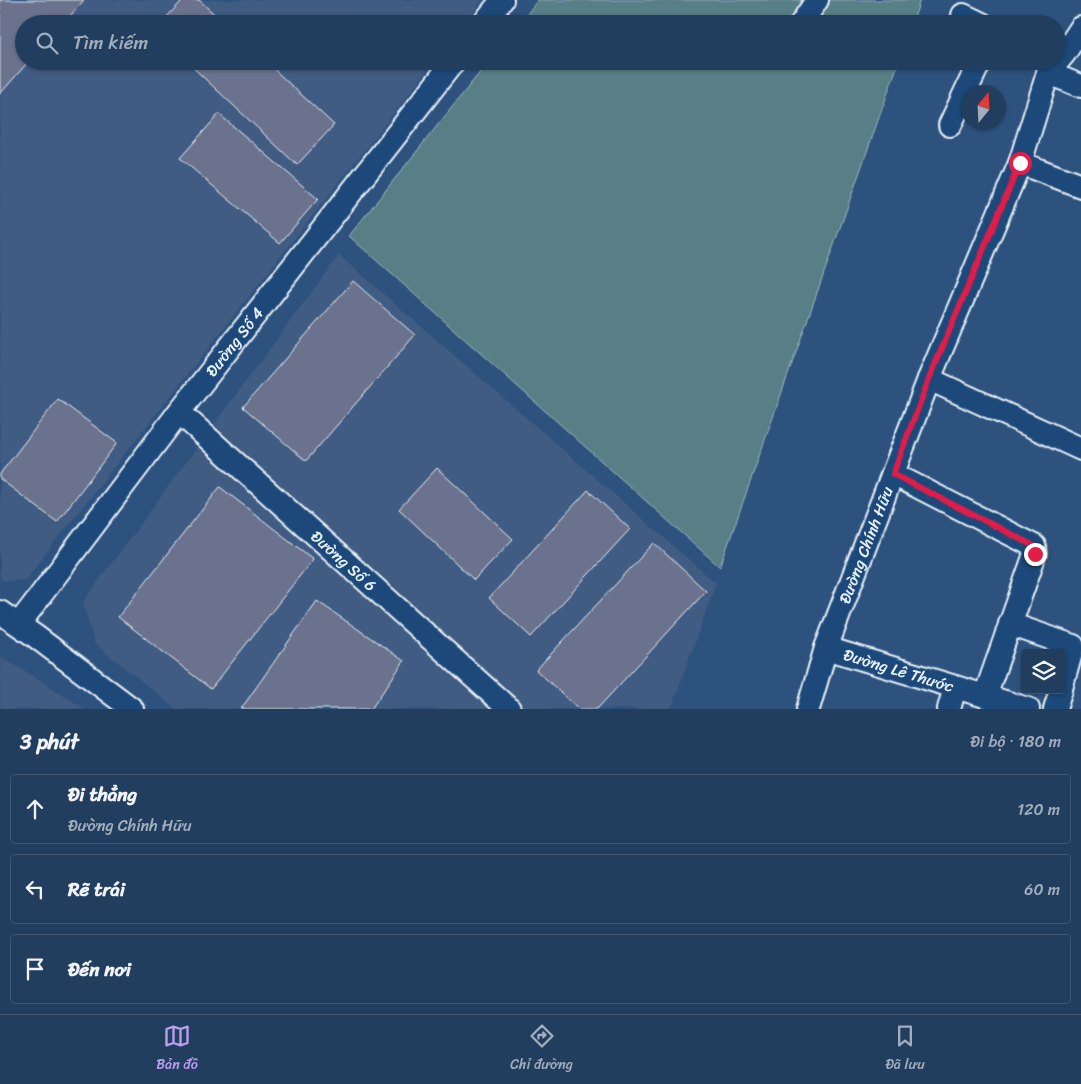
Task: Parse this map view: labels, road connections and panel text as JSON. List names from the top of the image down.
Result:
{
  "streets": {
    "street": [
      "Đường Số 4",
      "Đường Chính Hữu",
      "Đường Số 6",
      "Đường Lê Thước"
    ]
  },
  "crossings": [
    ["Đường Số 4", "Đường Số 6"],
    ["Đường Chính Hữu", "Đường Lê Thước"]
  ],
  "north": "top",
  "page": {
    "search": "Tìm kiếm",
    "heading": ["3 phút", "Đi bộ · 180 m"],
    "list": [
      ["Đi thẳng", "Đường Chính Hữu", "120 m"],
      ["Rẽ trái", "60 m"],
      "Đến nơi"
    ],
    "nav": ["Bản đồ", "Chỉ đường", "Đã lưu"]
  }
}
